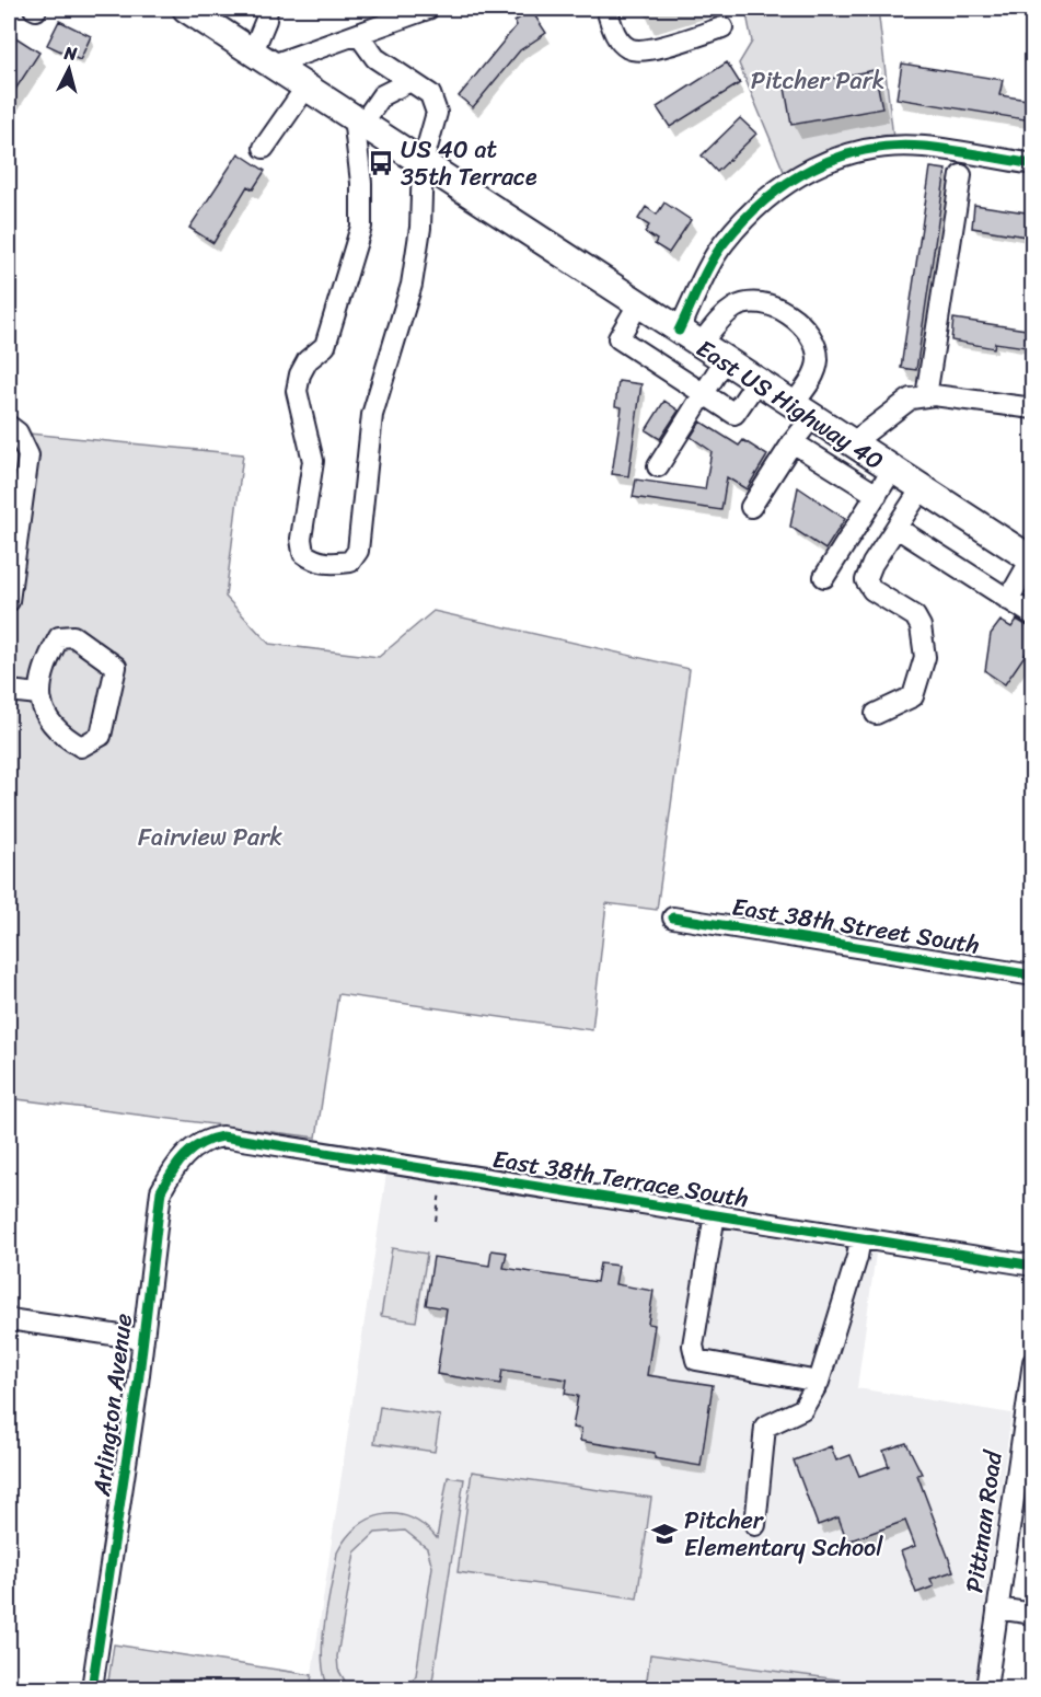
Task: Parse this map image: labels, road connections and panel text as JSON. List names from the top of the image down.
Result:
{
  "streets": {
    "main road": ["East US Highway 40"],
    "street": [
      "East 38th Street South",
      "East 38th Terrace South",
      "Arlington Avenue",
      "Pittman Road"
    ]
  },
  "crossings": [
    ["East 38th Terrace South", "Arlington Avenue"]
  ],
  "parks": ["Pitcher Park", "Fairview Park"],
  "places": {
    "bus stop": ["US 40 at 35th Terrace"],
    "school or university": ["Pitcher Elementary School"]
  },
  "north": "top"
}
